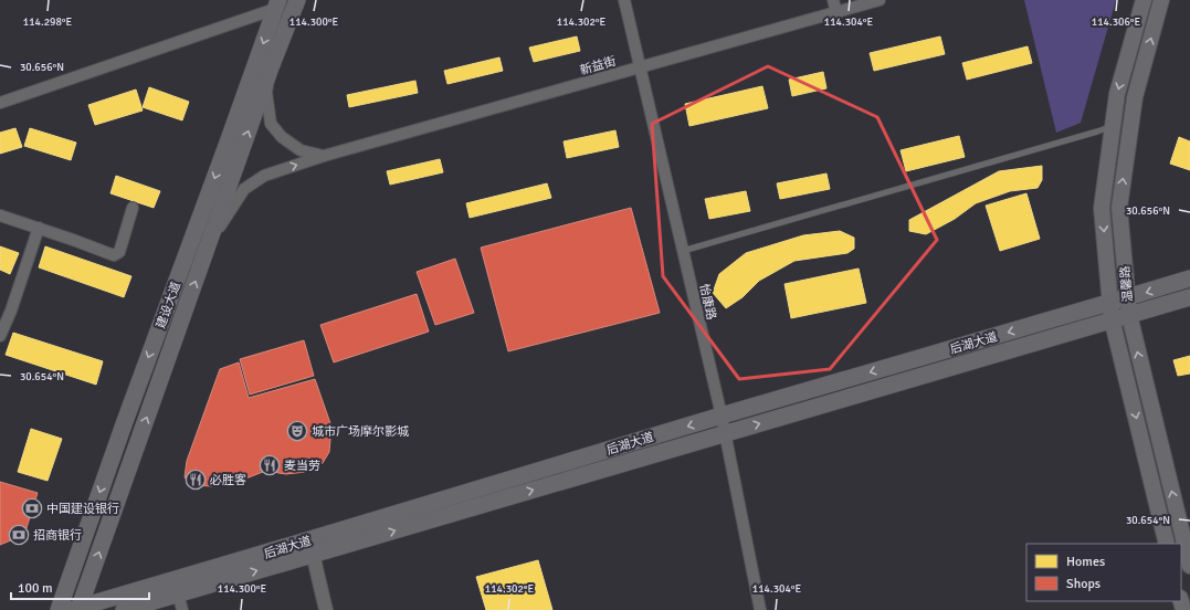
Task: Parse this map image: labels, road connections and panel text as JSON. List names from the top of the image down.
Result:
{
  "streets": {
    "main road": ["温馨路", "建设大道", "后湖大道"],
    "street": ["新益街", "怡康路"]
  },
  "crossings": [
    ["新益街", "怡康路"],
    ["新益街", "建设大道"],
    ["温馨路", "后湖大道"],
    ["怡康路", "后湖大道"],
    ["建设大道", "后湖大道"]
  ],
  "places": {
    "theatre": ["城市广场摩尔影城"],
    "restaurant": ["麦当劳", "必胜客"],
    "bank": ["中国建设银行", "招商银行"]
  },
  "legend": ["Homes", "Shops"],
  "scale_bar": "100 m",
  "coordinates": [
    "114.298°E",
    "114.300°E",
    "114.302°E",
    "114.304°E",
    "114.306°E",
    "30.656°N",
    "30.654°N"
  ]
}
